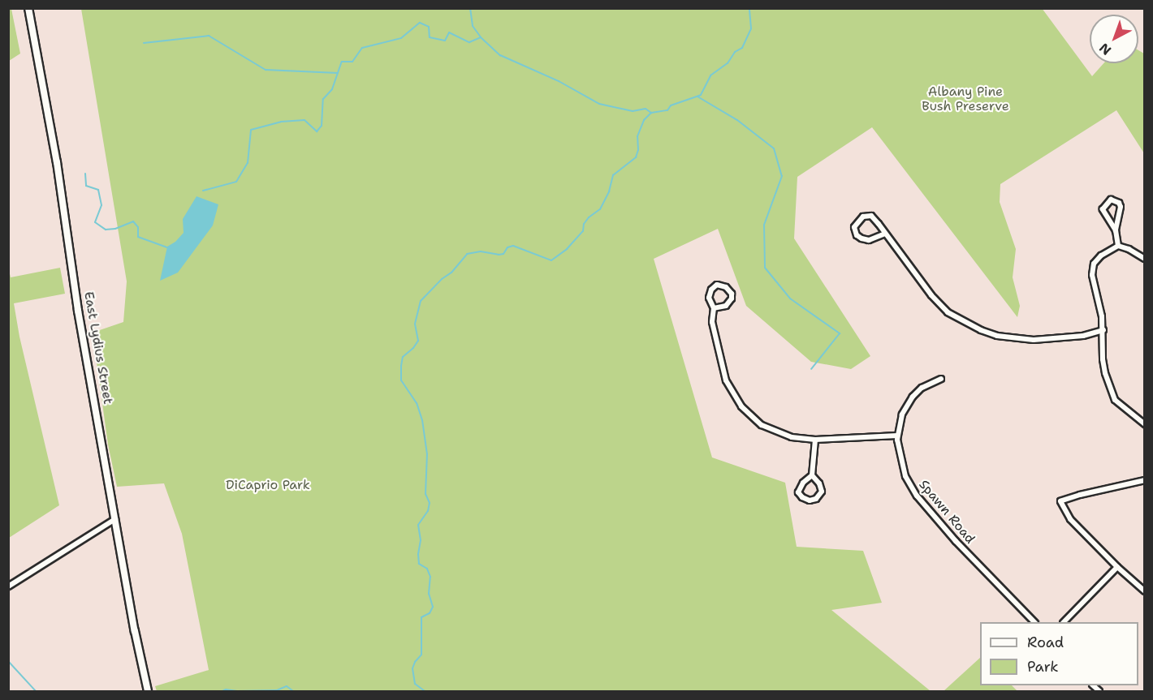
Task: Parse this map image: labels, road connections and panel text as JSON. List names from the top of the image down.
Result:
{
  "streets": {
    "street": ["East Lydius Street", "Spawn Road"]
  },
  "parks": ["Albany Pine Bush Preserve", "DiCaprio Park"],
  "legend": ["Road", "Park"],
  "north": "bottom left"
}
